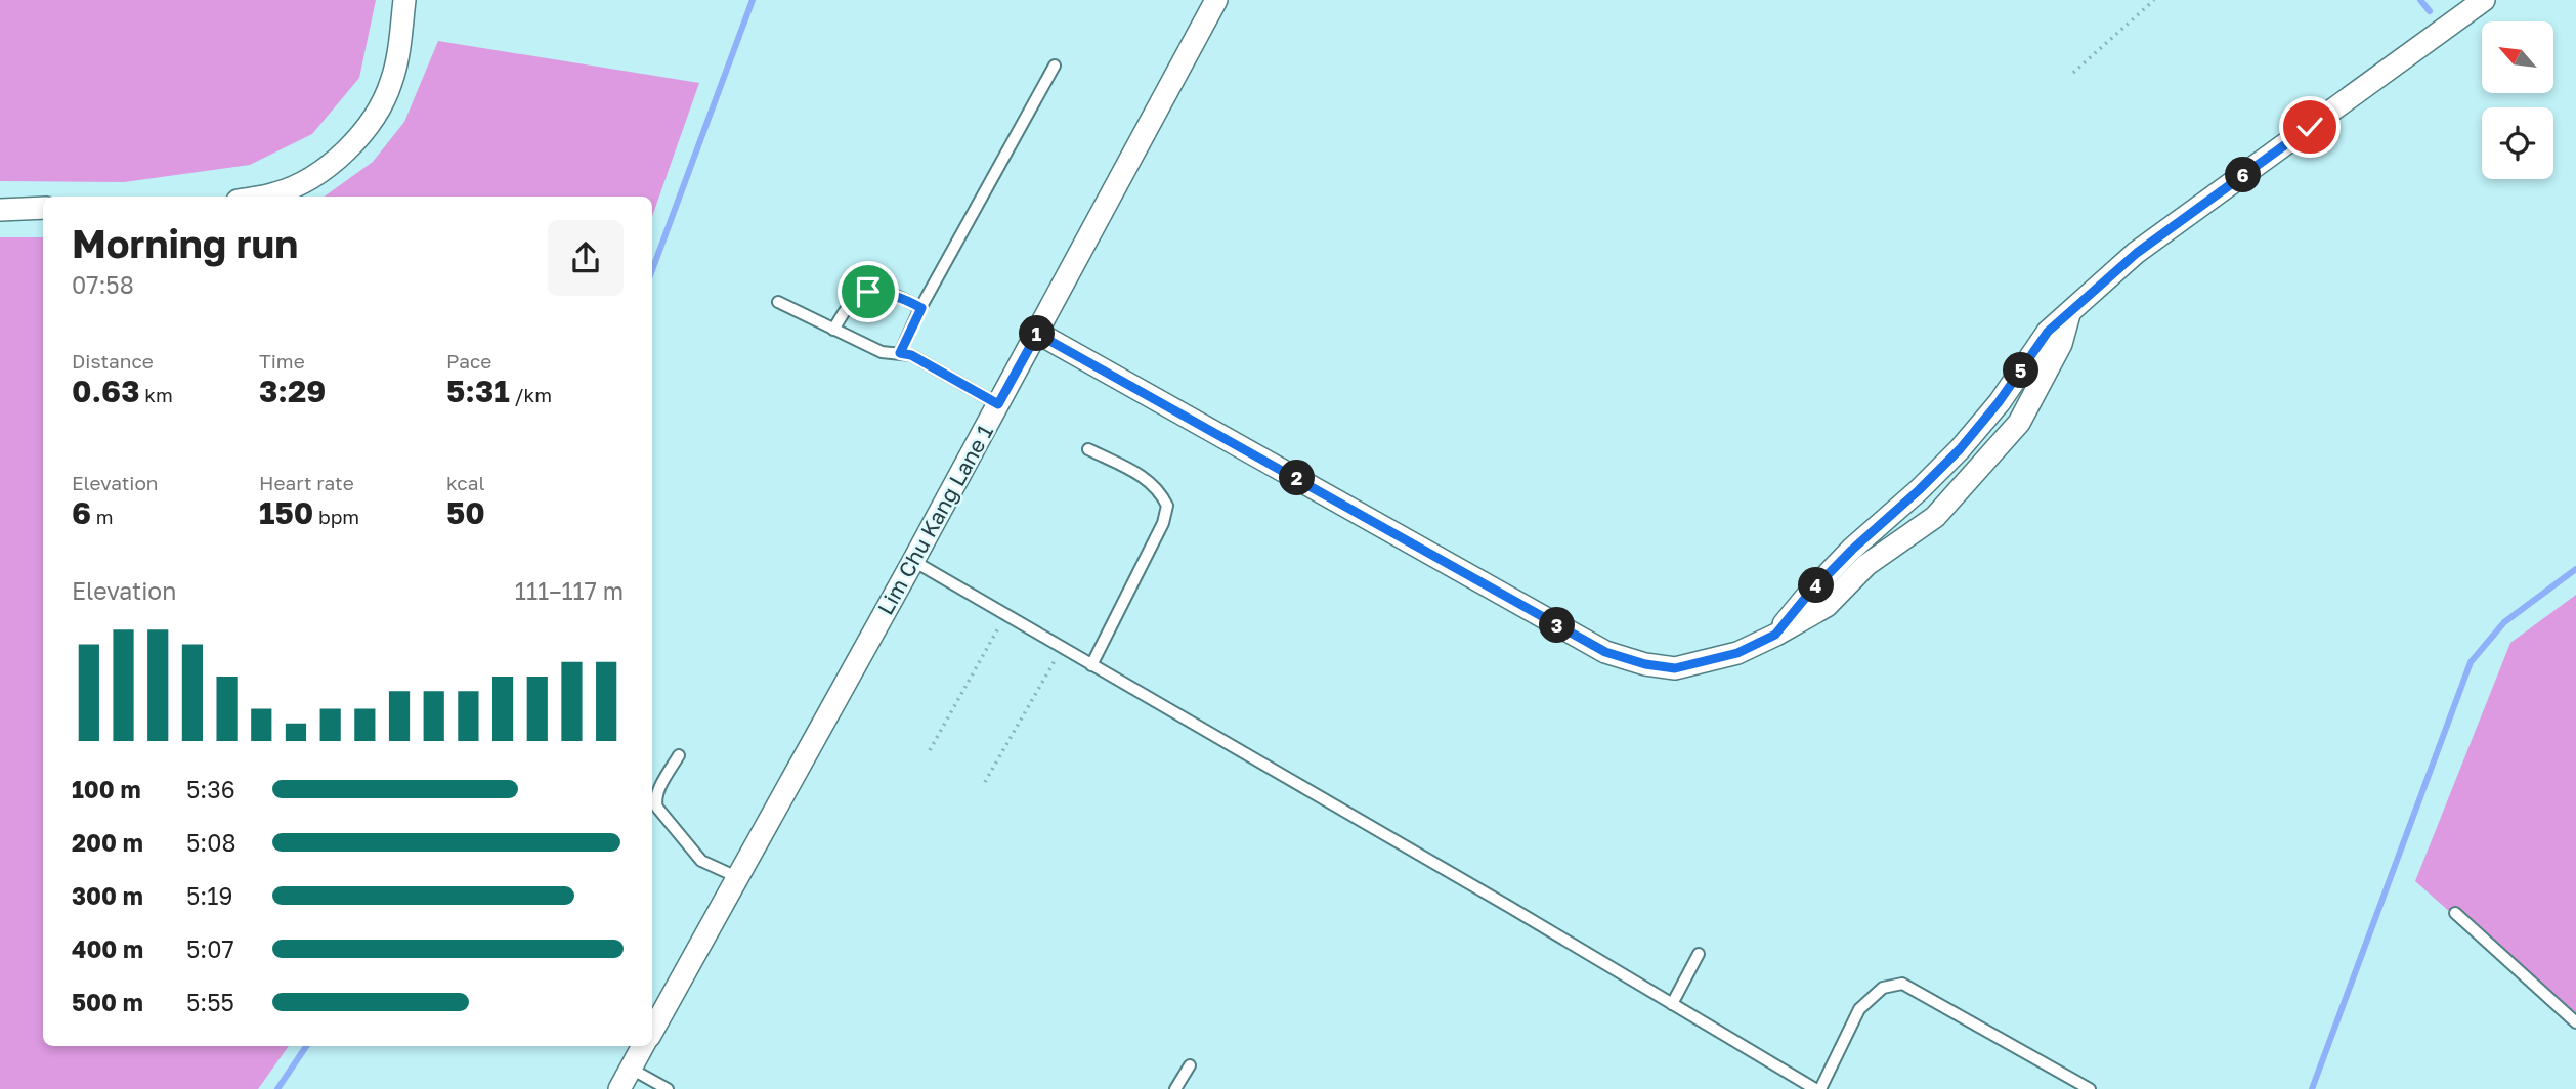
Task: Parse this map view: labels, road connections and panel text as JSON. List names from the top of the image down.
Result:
{
  "streets": {
    "street": ["Lim Chu Kang Lane 1"]
  },
  "north": "top left",
  "page": {
    "pins": [
      "6",
      "1",
      "5",
      "2",
      "4",
      "3"
    ],
    "heading": ["Morning run", "07:58"],
    "stats": [
      ["Distance", "0.63 km"],
      ["Time", "3:29"],
      ["Pace", "5:31 /km"],
      ["Elevation", "6 m"],
      ["Heart rate", "150 bpm"],
      ["kcal", "50"]
    ],
    "chart": ["Elevation", "111–117 m"],
    "list": [
      {
        "name": "100 m",
        "note": "5:36"
      },
      {
        "name": "200 m",
        "note": "5:08"
      },
      {
        "name": "300 m",
        "note": "5:19"
      },
      {
        "name": "400 m",
        "note": "5:07"
      },
      {
        "name": "500 m",
        "note": "5:55"
      }
    ]
  }
}
